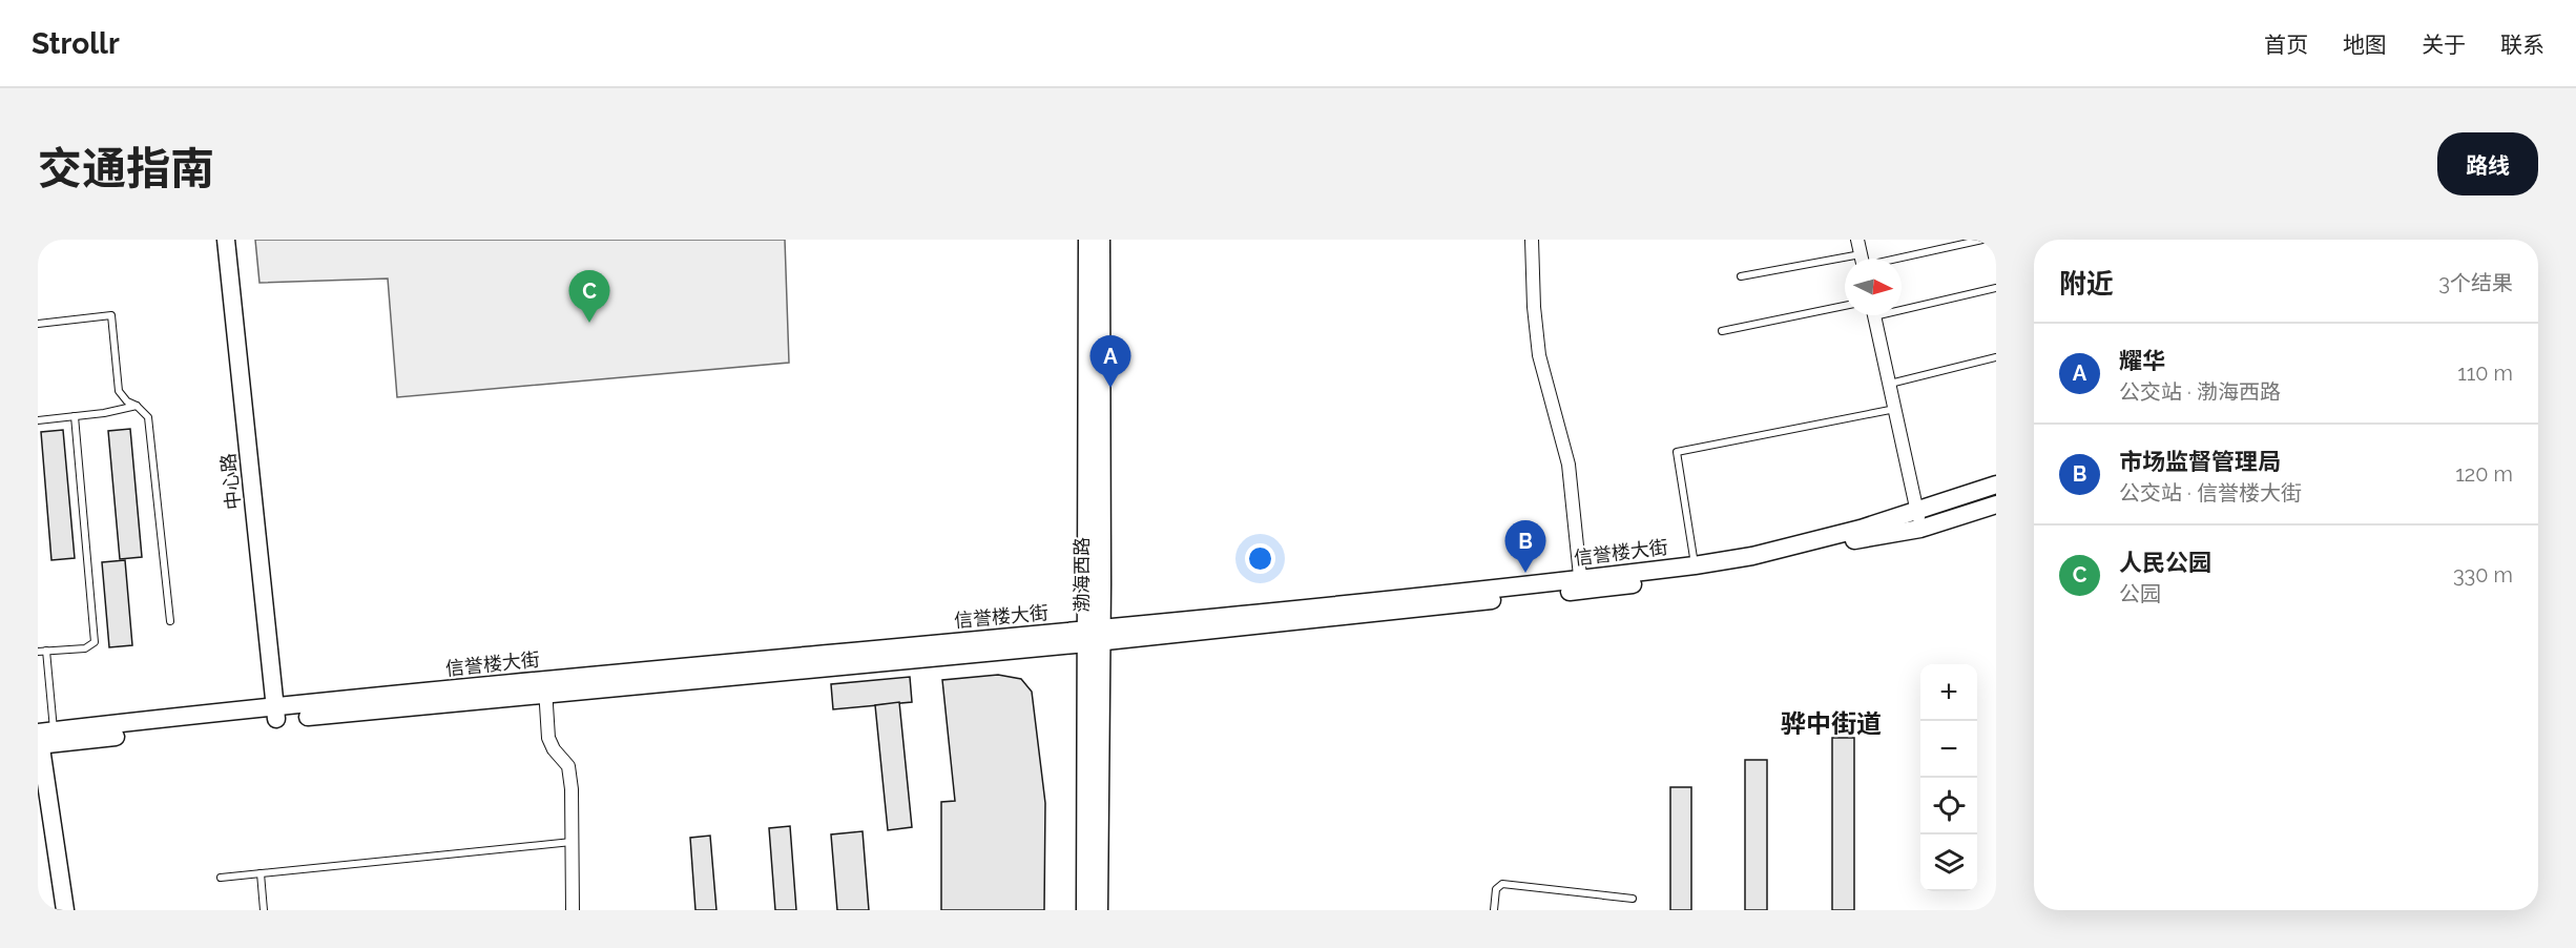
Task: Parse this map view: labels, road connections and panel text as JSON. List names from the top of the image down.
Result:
{
  "streets": {
    "street": ["中心路", "信誉楼大街", "渤海西路"]
  },
  "crossings": [
    ["中心路", "信誉楼大街"],
    ["信誉楼大街", "渤海西路"]
  ],
  "districts": ["骅中街道"],
  "north": "right",
  "page": {
    "header": "Strollr",
    "nav": [
      "首页",
      "地图",
      "关于",
      "联系"
    ],
    "title": "交通指南",
    "buttons": "路线",
    "heading": ["附近", "3个结果"],
    "pins": ["C", "A", "B"],
    "list": [
      {
        "mark": "A",
        "name": "耀华",
        "note": "公交站 · 渤海西路",
        "value": "110 m"
      },
      {
        "mark": "B",
        "name": "市场监督管理局",
        "note": "公交站 · 信誉楼大街",
        "value": "120 m"
      },
      {
        "mark": "C",
        "name": "人民公园",
        "note": "公园",
        "value": "330 m"
      }
    ],
    "map_buttons": ["+", "−"]
  }
}
